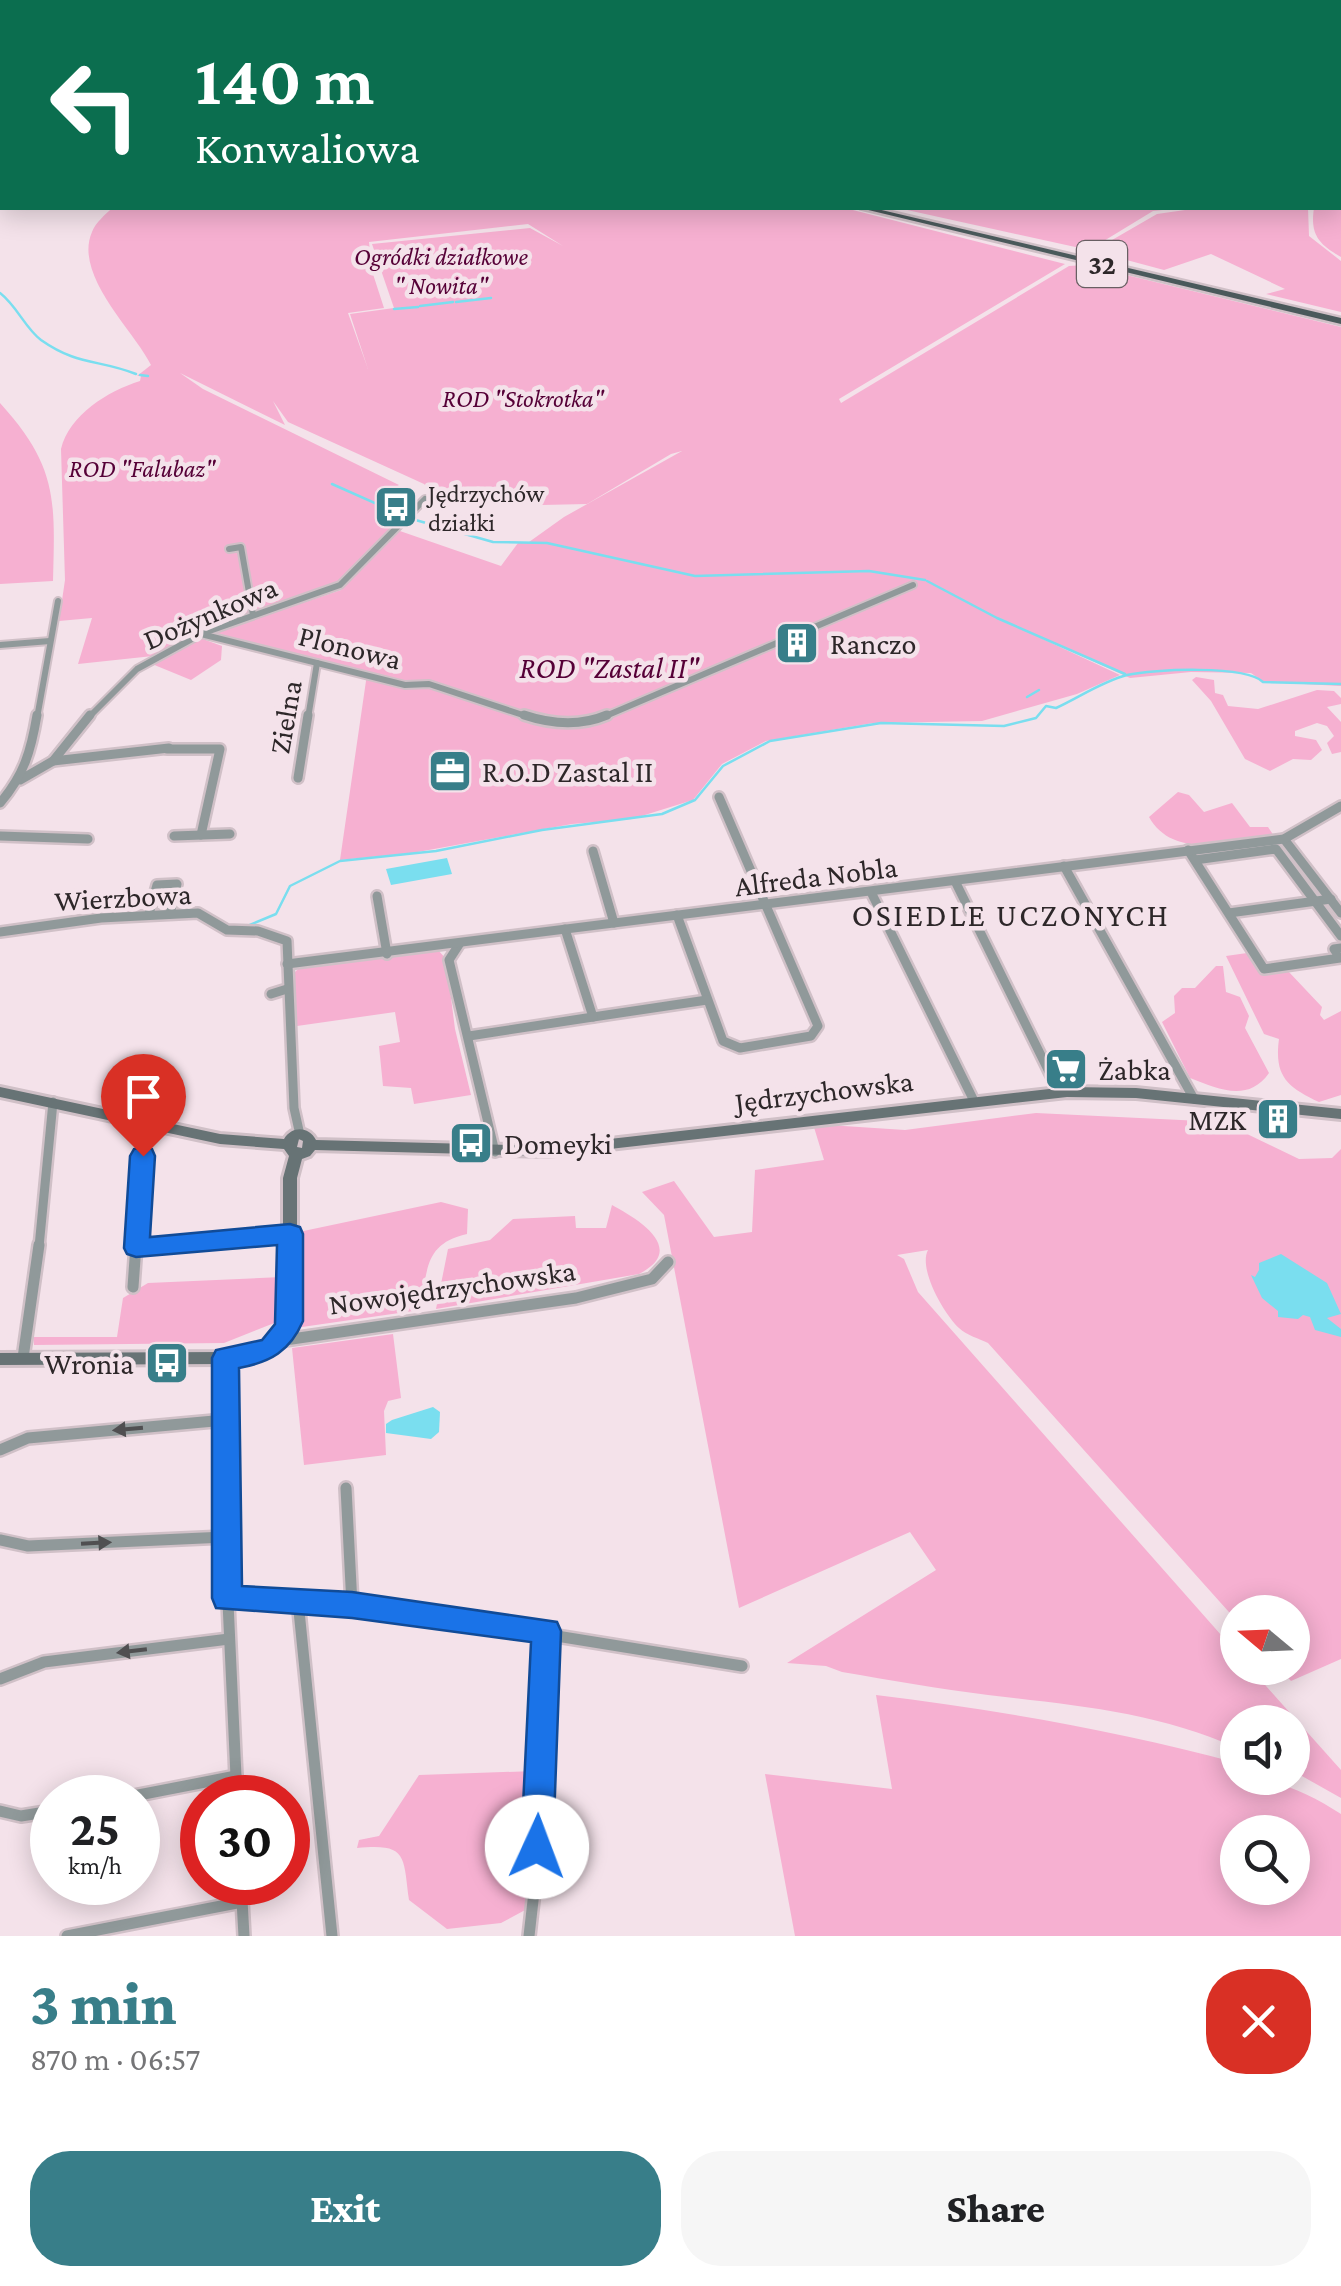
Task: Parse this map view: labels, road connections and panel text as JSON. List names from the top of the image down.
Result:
{
  "streets": {
    "main road": ["32", "Jędrzychowska", "Nowojędrzychowska"],
    "street": [
      "Dożynkowa",
      "Plonowa",
      "Zielna",
      "Alfreda Nobla",
      "Wierzbowa"
    ]
  },
  "crossings": [
    ["Dożynkowa", "Plonowa"],
    ["Plonowa", "Zielna"],
    ["Alfreda Nobla", "Wierzbowa"]
  ],
  "districts": ["OSIEDLE UCZONYCH"],
  "parks": [
    "Ogródki działkowe \" Nowita\"",
    "ROD \"Stokrotka\"",
    "ROD \"Falubaz\"",
    "ROD \"Zastal II\""
  ],
  "places": {
    "bus stop": ["Jędrzychów działki", "Domeyki", "Wronia"],
    "building": ["Ranczo", "MZK"],
    "office": ["R.O.D Zastal II"],
    "supermarket": ["Żabka"]
  },
  "north": "left",
  "page": {
    "turn": ["140 m", "Konwaliowa"],
    "speed": "25 km/h",
    "limit": "30",
    "heading": ["3 min", "870 m · 06:57"],
    "buttons": ["Exit", "Share"]
  }
}
